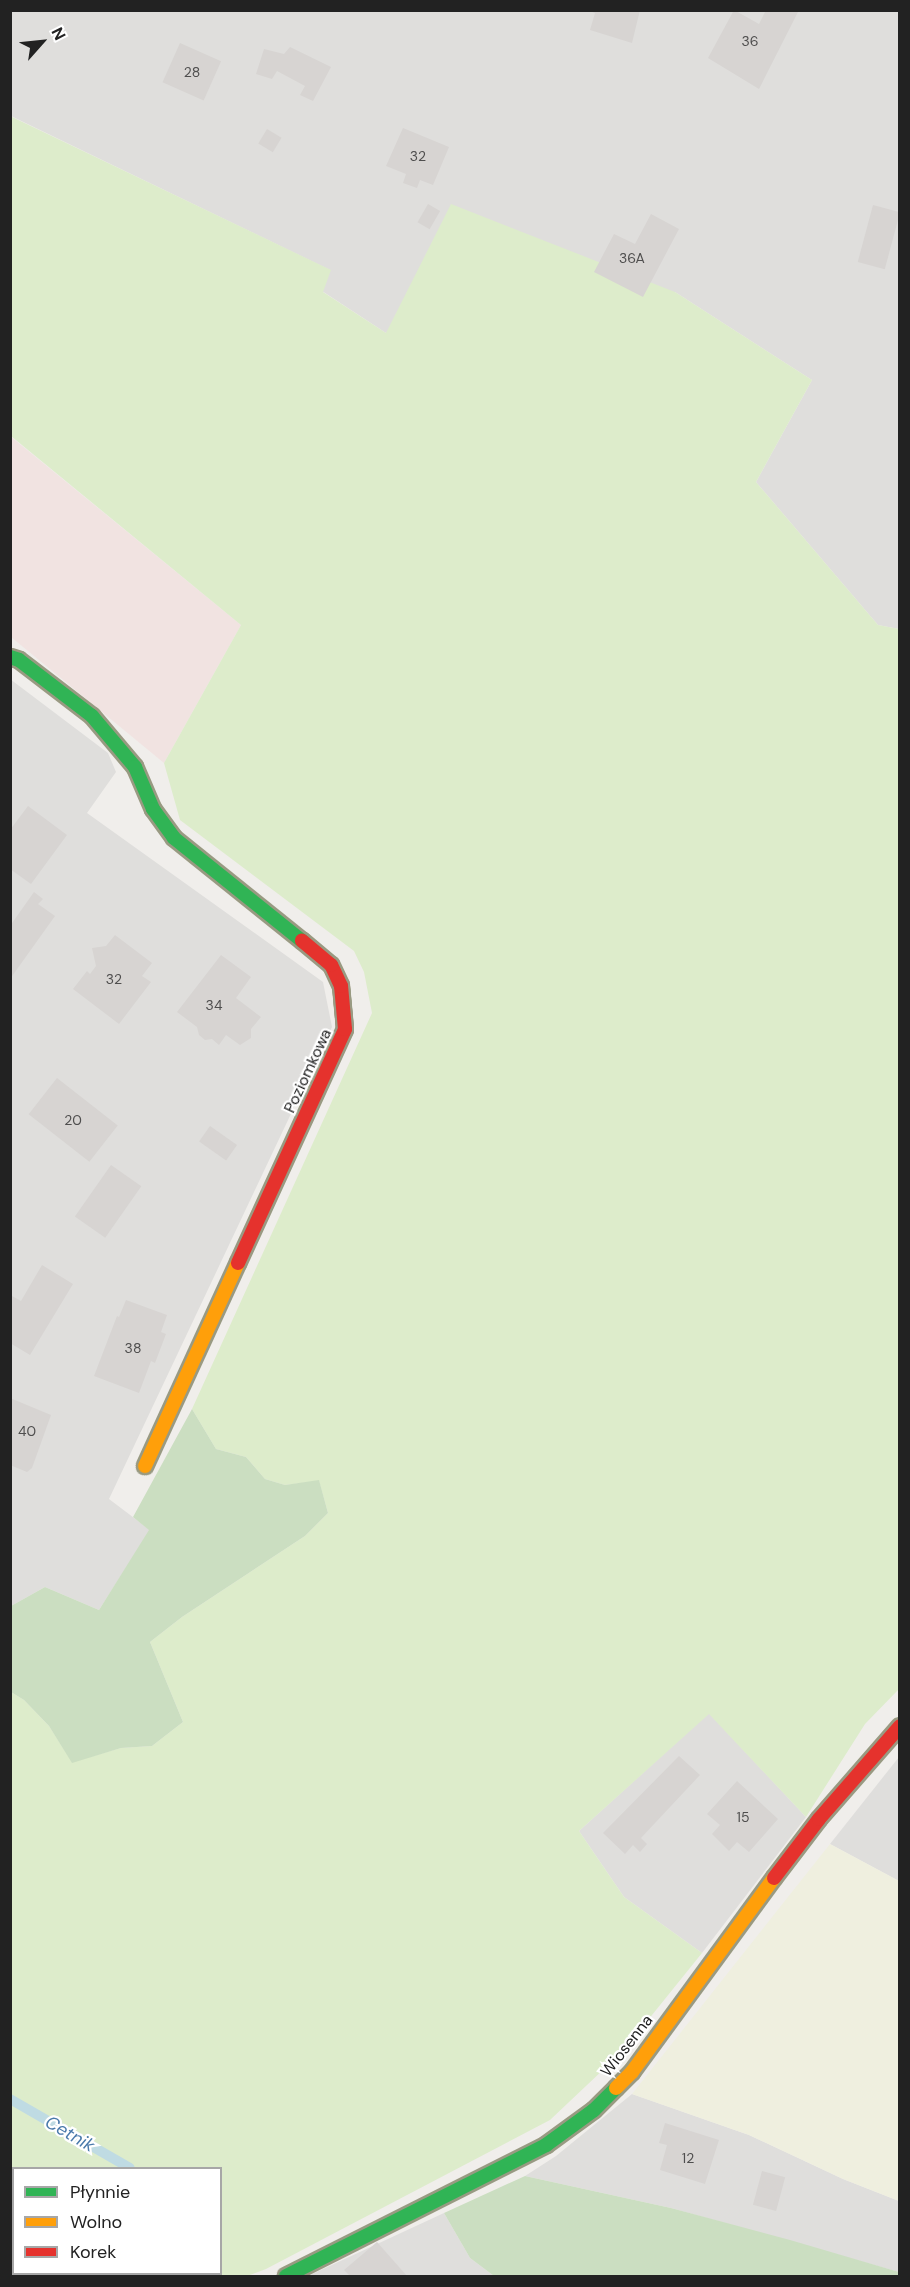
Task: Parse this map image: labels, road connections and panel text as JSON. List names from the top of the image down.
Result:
{
  "streets": {
    "street": ["Poziomkowa", "Wiosenna"]
  },
  "water": ["Cetnik"],
  "house_numbers": [
    "36",
    "28",
    "32",
    "36A",
    "32",
    "34",
    "20",
    "38",
    "40",
    "15",
    "12"
  ],
  "legend": ["Płynnie", "Wolno", "Korek"],
  "north": "top right"
}
